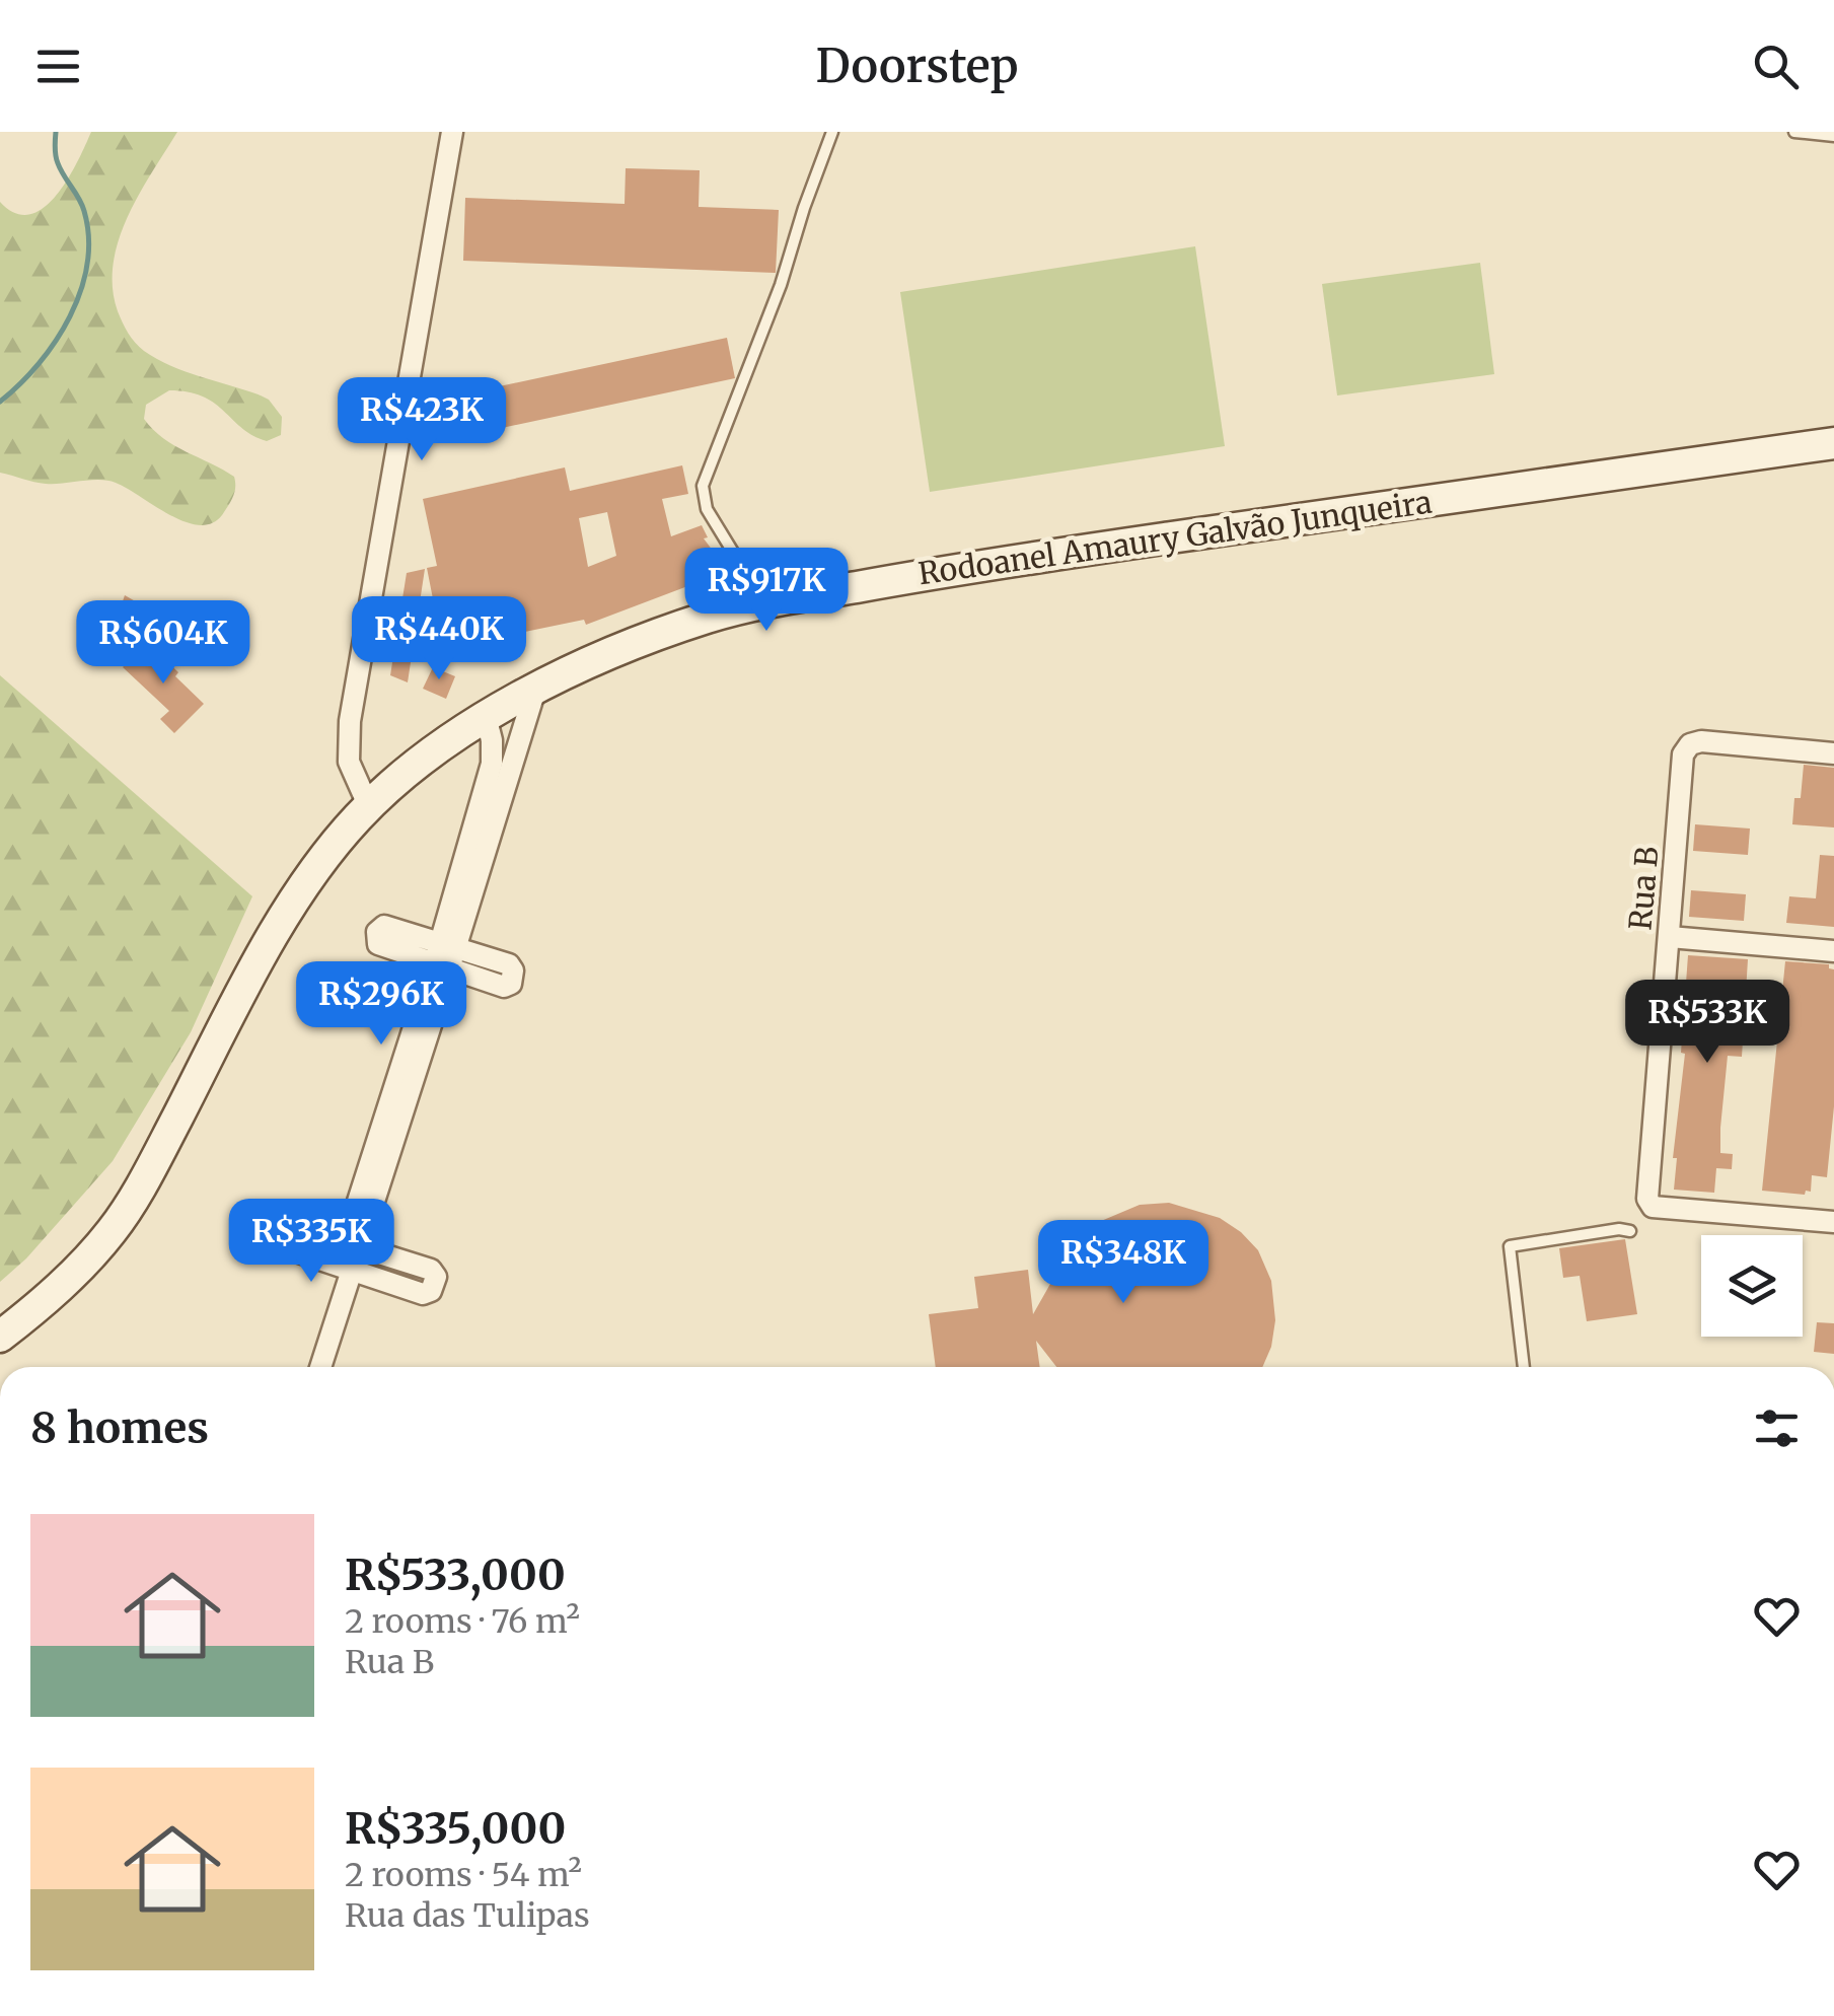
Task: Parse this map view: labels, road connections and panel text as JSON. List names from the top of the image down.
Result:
{
  "streets": {
    "main road": ["Rodoanel Amaury Galvão Junqueira"],
    "street": ["Rua B"]
  },
  "page": {
    "header": "Doorstep",
    "price": [
      "R$423K",
      "R$917K",
      "R$440K",
      "R$604K",
      "R$296K",
      "R$533K",
      "R$335K",
      "R$348K"
    ],
    "heading": "8 homes",
    "list": [
      {
        "name": "R$533,000",
        "note": "2 rooms · 76 m² · Rua B"
      },
      {
        "name": "R$335,000",
        "note": "2 rooms · 54 m² · Rua das Tulipas"
      }
    ]
  }
}
